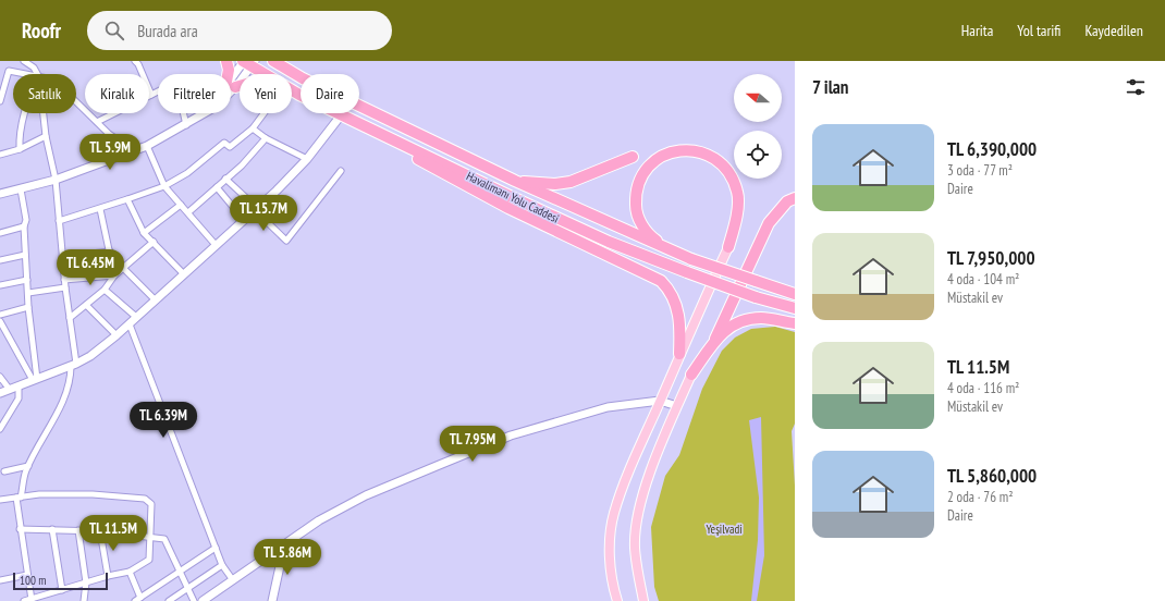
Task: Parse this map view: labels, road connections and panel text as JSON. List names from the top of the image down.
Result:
{
  "streets": {
    "highway": ["Havalimanı Yolu Caddesi"]
  },
  "parks": ["Yeşilvadi"],
  "scale_bar": "100 m",
  "north": "left",
  "page": {
    "header": "Roofr",
    "search": "Burada ara",
    "nav": ["Harita", "Yol tarifi", "Kaydedilen"],
    "heading": "7 ilan",
    "chip": [
      "Satılık",
      "Kiralık",
      "Filtreler",
      "Yeni",
      "Daire"
    ],
    "list": [
      {
        "name": "TL 6,390,000",
        "note": "3 oda · 77 m² · Daire"
      },
      {
        "name": "TL 7,950,000",
        "note": "4 oda · 104 m² · Müstakil ev"
      },
      {
        "name": "TL 11.5M",
        "note": "4 oda · 116 m² · Müstakil ev"
      },
      {
        "name": "TL 5,860,000",
        "note": "2 oda · 76 m² · Daire"
      }
    ],
    "price": [
      "TL 5.9M",
      "TL 15.7M",
      "TL 6.45M",
      "TL 6.39M",
      "TL 7.95M",
      "TL 11.5M",
      "TL 5.86M"
    ],
    "scale": "100 m"
  }
}
